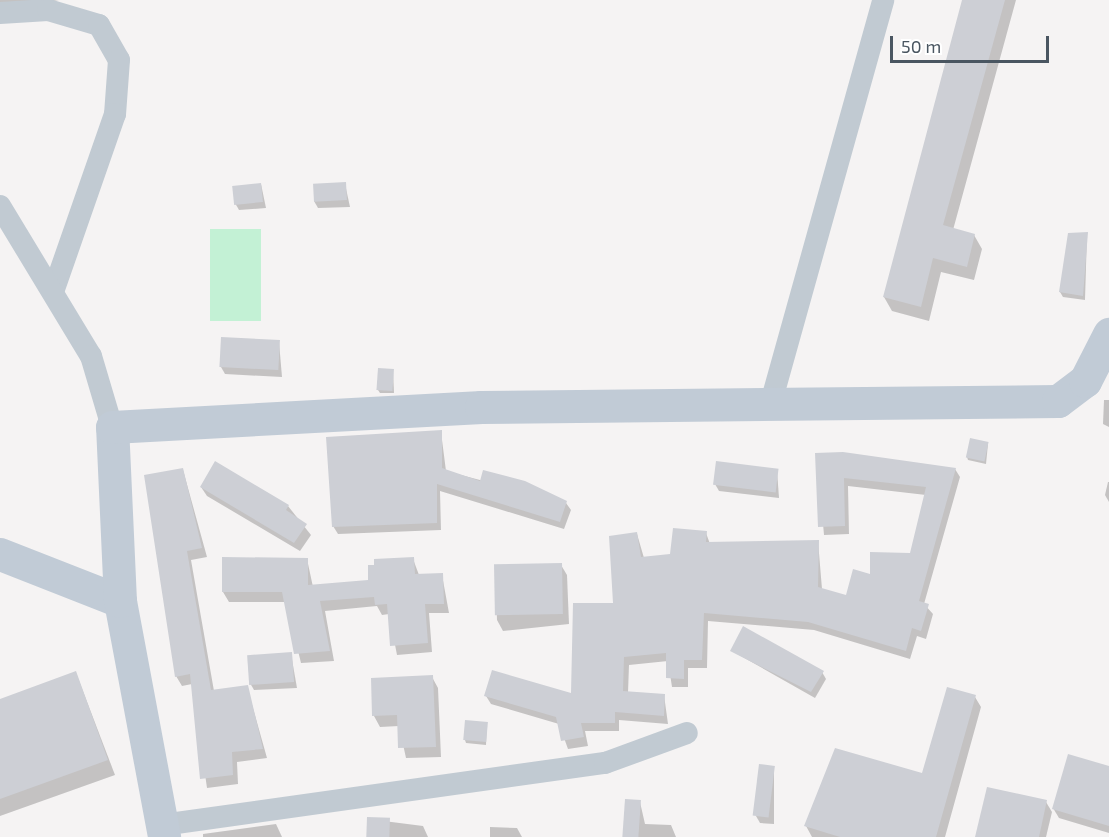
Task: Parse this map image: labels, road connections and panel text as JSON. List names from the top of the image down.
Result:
{
  "scale_bar": "50 m"
}
